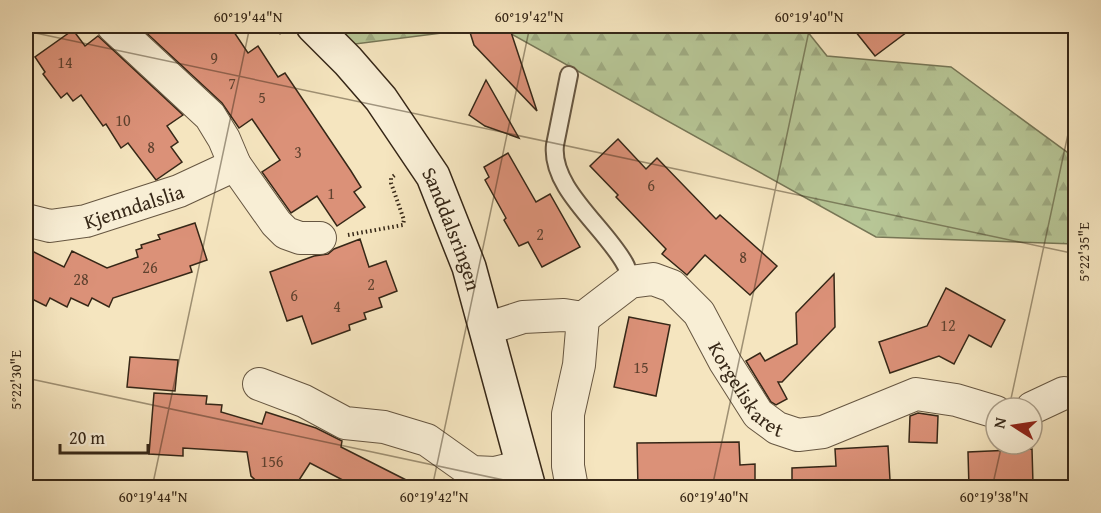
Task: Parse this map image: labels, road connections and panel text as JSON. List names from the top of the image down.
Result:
{
  "streets": {
    "main road": ["Sanddalsringen"],
    "street": ["Kjenndalslia", "Korgeliskaret"]
  },
  "house_numbers": [
    "9",
    "14",
    "7",
    "5",
    "10",
    "8",
    "3",
    "6",
    "1",
    "2",
    "8",
    "26",
    "28",
    "2",
    "6",
    "4",
    "12",
    "15",
    "156"
  ],
  "scale_bar": "20 m",
  "north": "left",
  "coordinates": [
    "60°19'44\"N",
    "60°19'42\"N",
    "60°19'40\"N",
    "5°22'35\"E",
    "5°22'30\"E",
    "60°19'38\"N"
  ]
}
